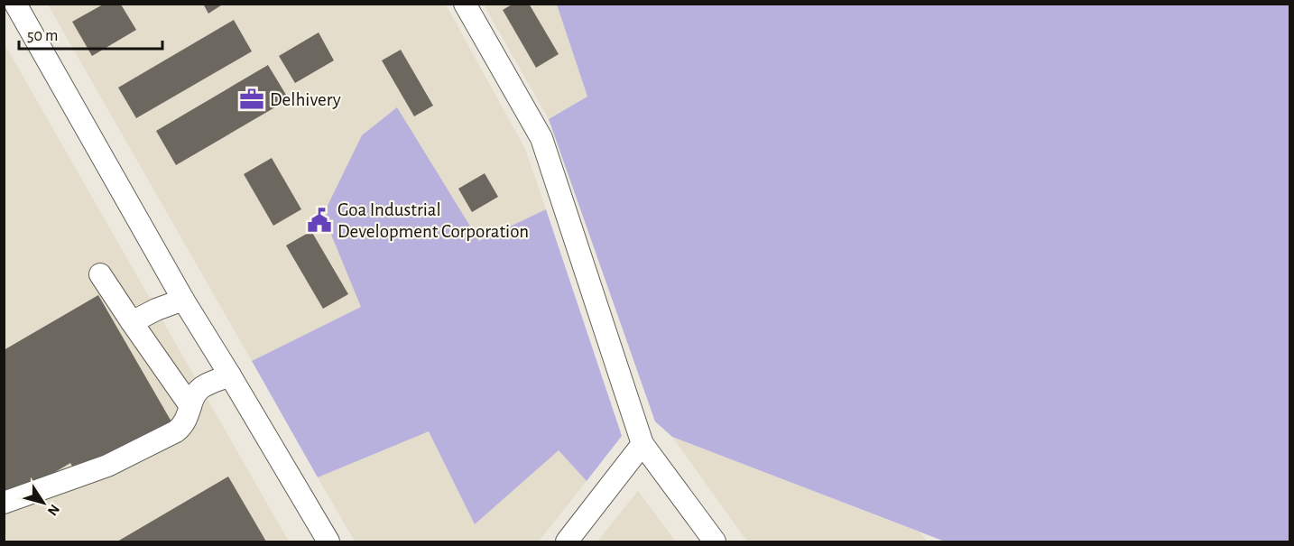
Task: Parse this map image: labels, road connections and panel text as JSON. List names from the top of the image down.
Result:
{
  "places": {
    "office": ["Delhivery"],
    "public building": ["Goa Industrial Development Corporation"]
  },
  "scale_bar": "50 m",
  "north": "bottom right"
}
